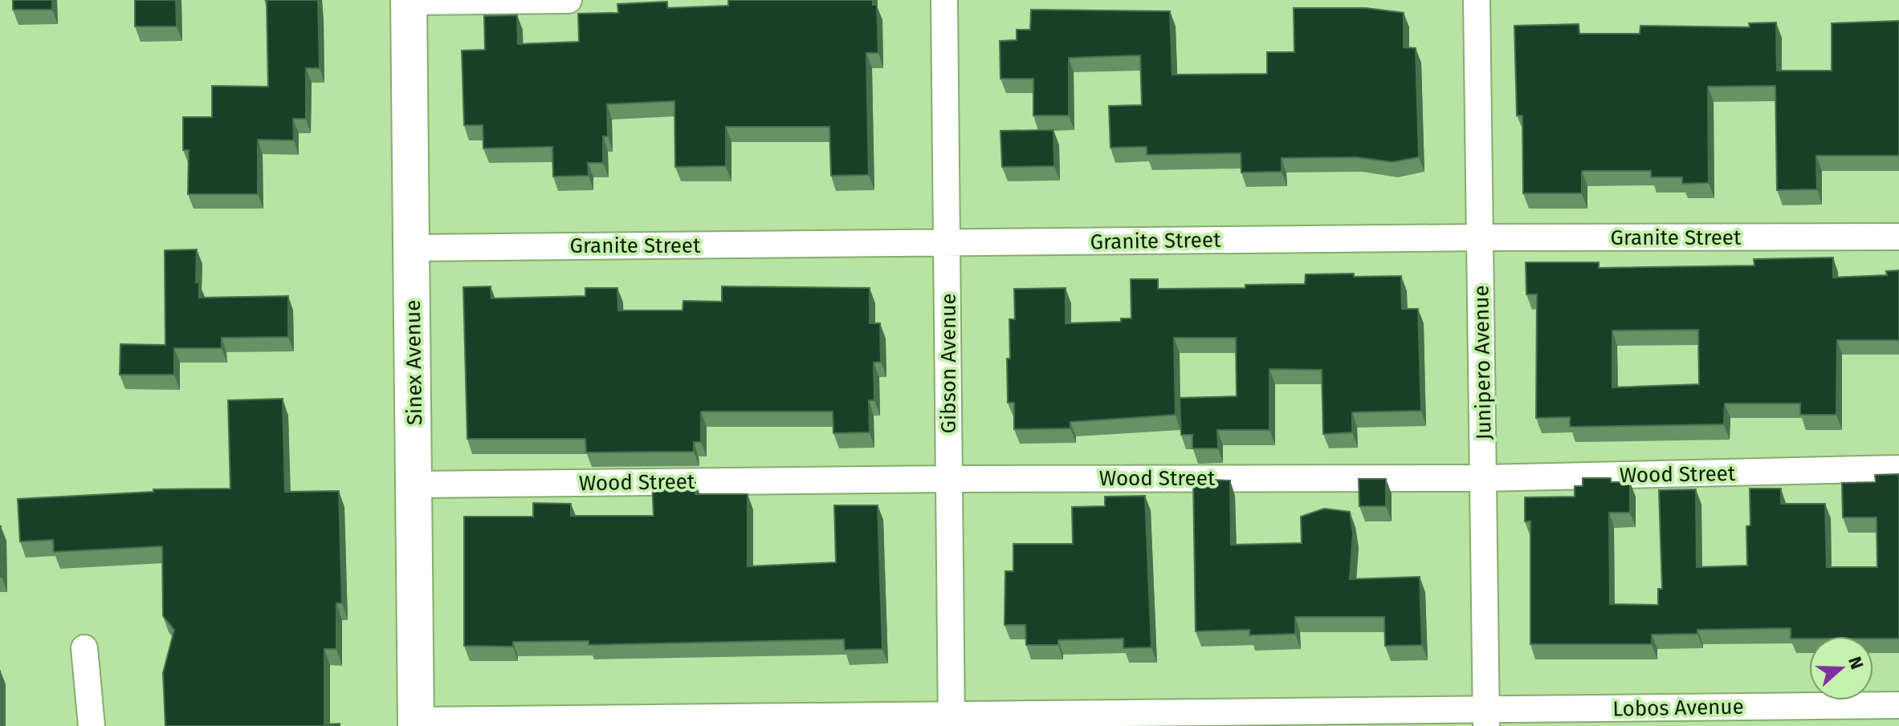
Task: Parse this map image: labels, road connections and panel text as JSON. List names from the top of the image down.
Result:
{
  "streets": {
    "street": [
      "Granite Street",
      "Sinex Avenue",
      "Junipero Avenue",
      "Gibson Avenue",
      "Wood Street",
      "Lobos Avenue"
    ]
  },
  "crossings": [
    ["Granite Street", "Sinex Avenue"],
    ["Granite Street", "Junipero Avenue"],
    ["Granite Street", "Gibson Avenue"],
    ["Sinex Avenue", "Wood Street"],
    ["Sinex Avenue", "Lobos Avenue"],
    ["Junipero Avenue", "Wood Street"],
    ["Junipero Avenue", "Lobos Avenue"],
    ["Gibson Avenue", "Wood Street"],
    ["Gibson Avenue", "Lobos Avenue"]
  ],
  "north": "right"
}
